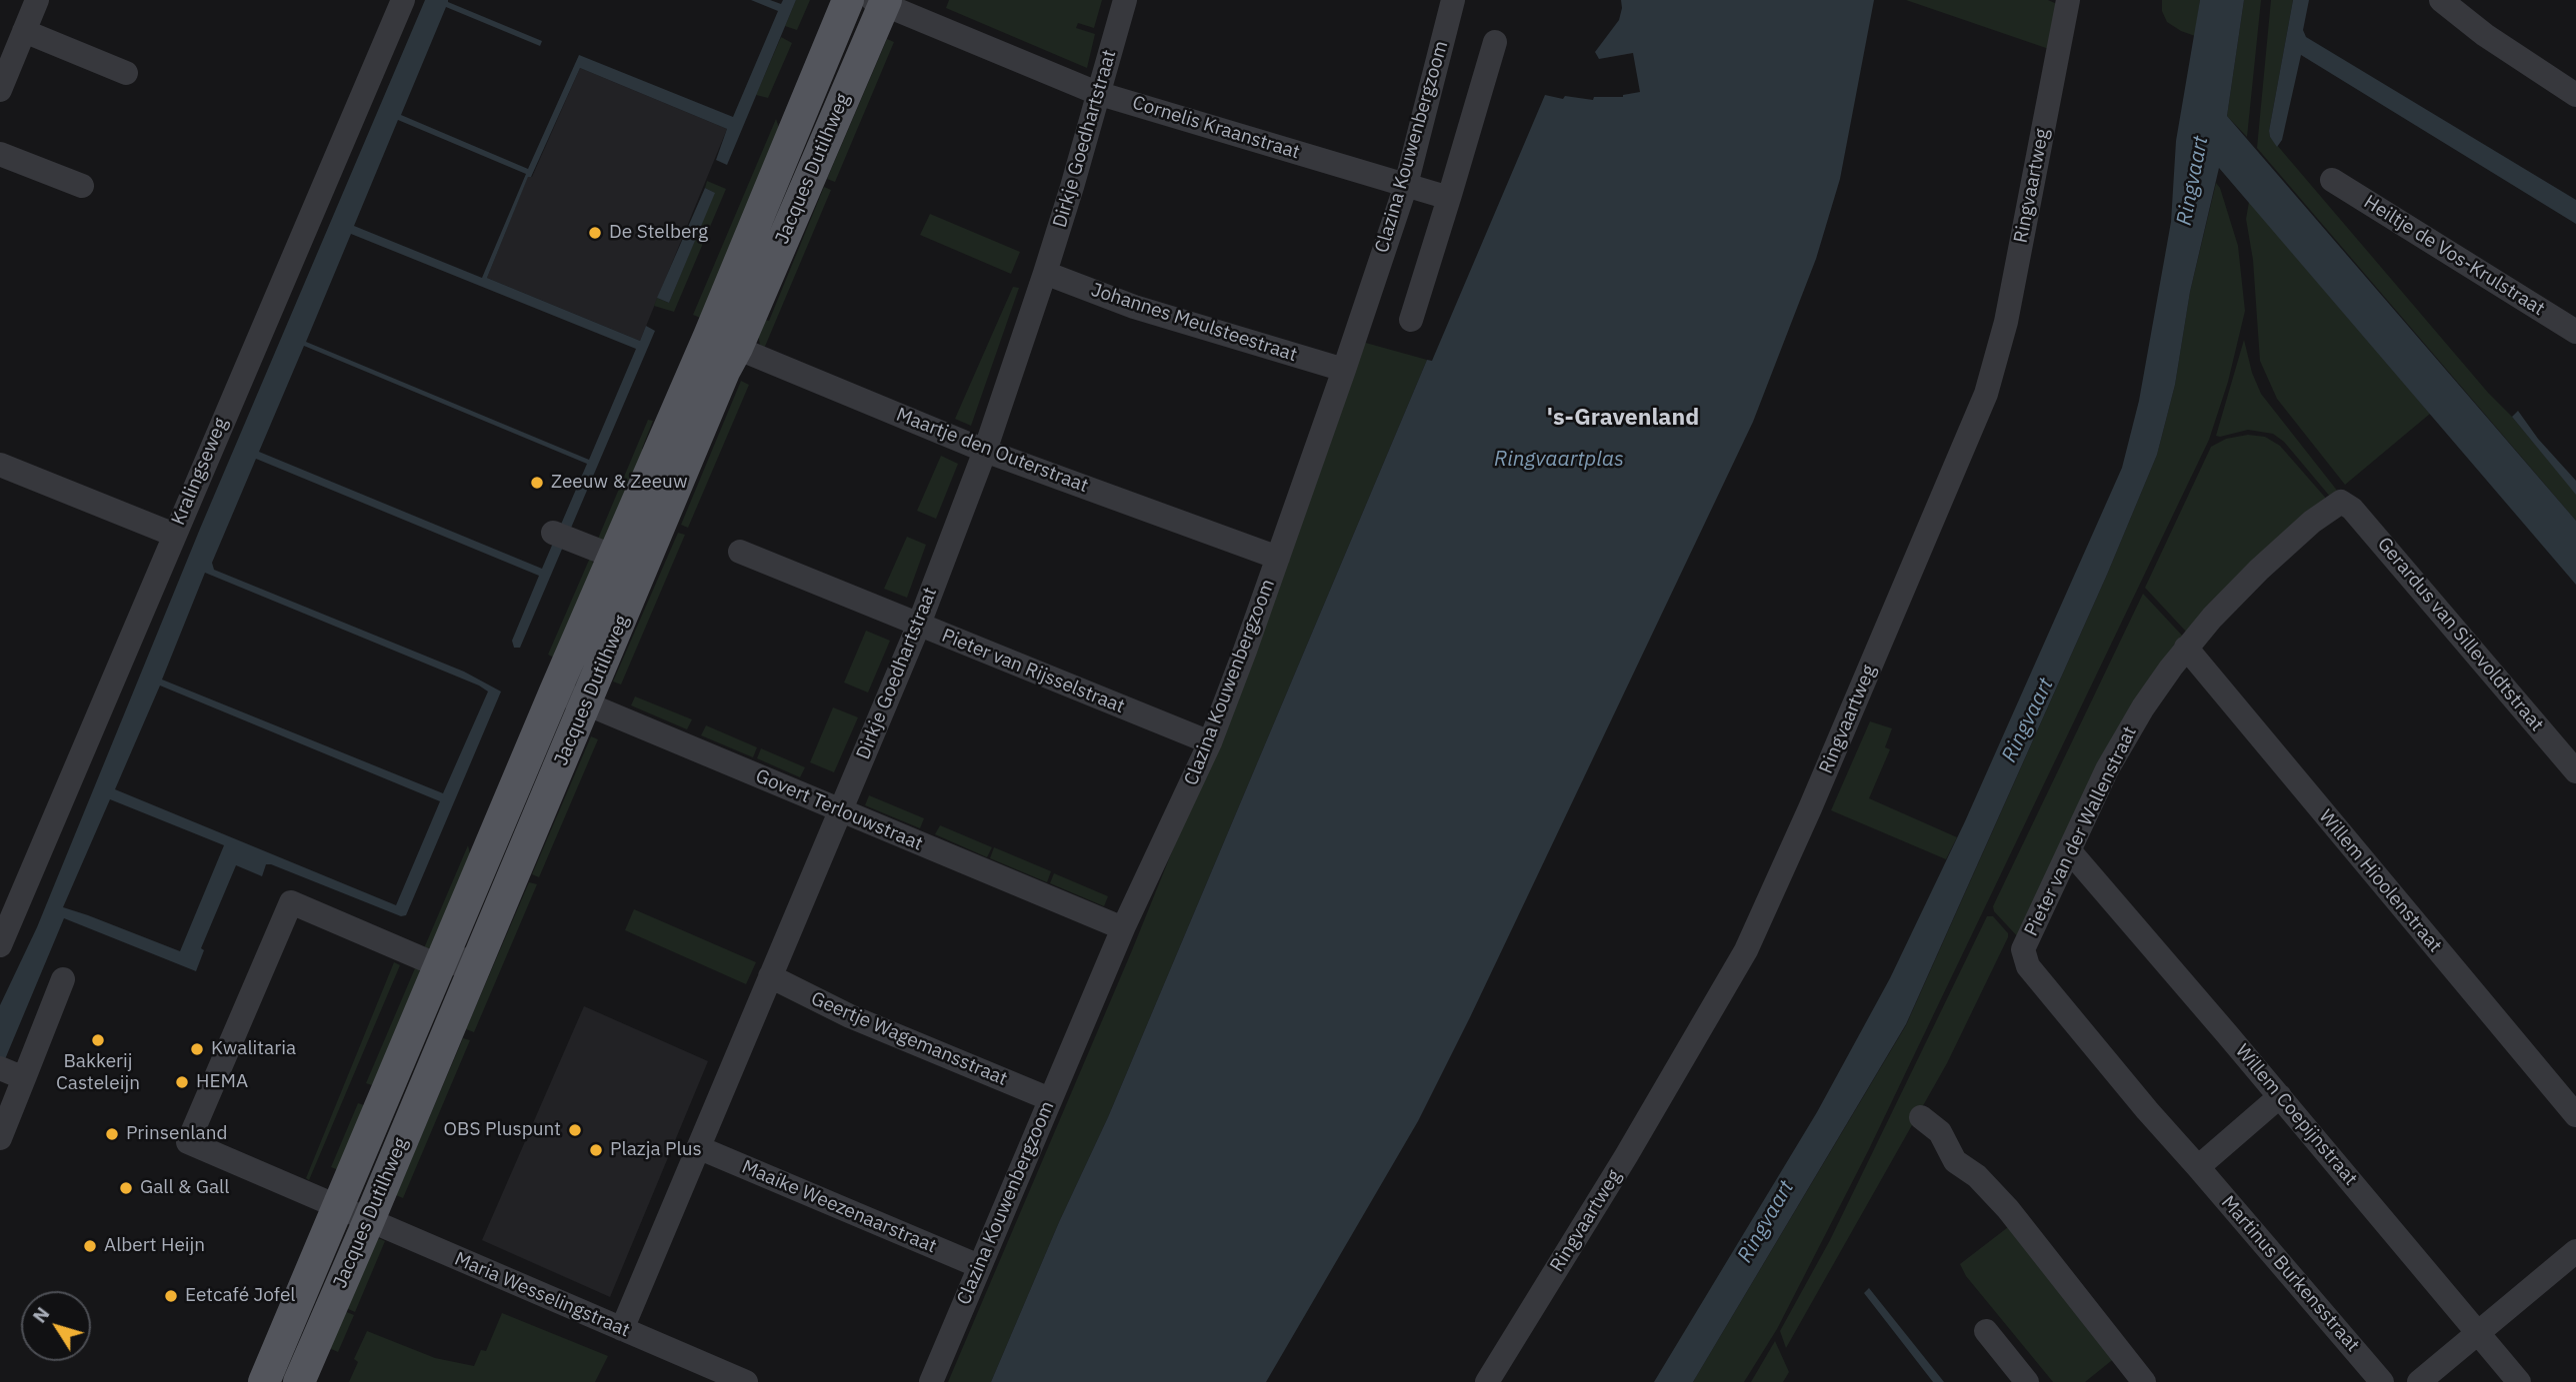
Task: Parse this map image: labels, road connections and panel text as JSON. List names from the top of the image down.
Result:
{
  "streets": {
    "main road": ["Jacques Dutilhweg"],
    "street": [
      "Cornelis Kraanstraat",
      "Dirkje Goedhartstraat",
      "Clazina Kouwenbergzoom",
      "Ringvaartweg",
      "Heiltje de Vos-Krulstraat",
      "Johannes Meulsteestraat",
      "Maartje den Outerstraat",
      "Kralingseweg",
      "Gerardus van Sillevoldtstraat",
      "Pieter van Rijsselstraat",
      "Govert Terlouwstraat",
      "Pieter van der Wallenstraat",
      "Willem Hioolenstraat",
      "Geertje Wagemansstraat",
      "Willem Coepijnstraat",
      "Maaike Weezenaarstraat",
      "Martinus Burkensstraat",
      "Maria Wesselingstraat"
    ]
  },
  "crossings": [
    ["Cornelis Kraanstraat", "Dirkje Goedhartstraat"],
    ["Cornelis Kraanstraat", "Clazina Kouwenbergzoom"],
    ["Cornelis Kraanstraat", "Jacques Dutilhweg"],
    ["Dirkje Goedhartstraat", "Johannes Meulsteestraat"],
    ["Dirkje Goedhartstraat", "Maartje den Outerstraat"],
    ["Dirkje Goedhartstraat", "Pieter van Rijsselstraat"],
    ["Dirkje Goedhartstraat", "Govert Terlouwstraat"],
    ["Dirkje Goedhartstraat", "Geertje Wagemansstraat"],
    ["Dirkje Goedhartstraat", "Maaike Weezenaarstraat"],
    ["Dirkje Goedhartstraat", "Maria Wesselingstraat"],
    ["Clazina Kouwenbergzoom", "Johannes Meulsteestraat"],
    ["Clazina Kouwenbergzoom", "Maartje den Outerstraat"],
    ["Clazina Kouwenbergzoom", "Pieter van Rijsselstraat"],
    ["Clazina Kouwenbergzoom", "Govert Terlouwstraat"],
    ["Clazina Kouwenbergzoom", "Geertje Wagemansstraat"],
    ["Clazina Kouwenbergzoom", "Maaike Weezenaarstraat"],
    ["Jacques Dutilhweg", "Maartje den Outerstraat"],
    ["Jacques Dutilhweg", "Govert Terlouwstraat"],
    ["Jacques Dutilhweg", "Maria Wesselingstraat"],
    ["Gerardus van Sillevoldtstraat", "Pieter van der Wallenstraat"],
    ["Pieter van der Wallenstraat", "Willem Hioolenstraat"],
    ["Pieter van der Wallenstraat", "Willem Coepijnstraat"],
    ["Pieter van der Wallenstraat", "Martinus Burkensstraat"]
  ],
  "districts": ["'s-Gravenland"],
  "water": ["Ringvaart", "Ringvaartplas"],
  "places": [
    "De Stelberg",
    "Zeeuw & Zeeuw",
    "Bakkerij Casteleijn",
    "Kwalitaria",
    "HEMA",
    "OBS Pluspunt",
    "Prinsenland",
    "Plazja Plus",
    "Gall & Gall",
    "Albert Heijn",
    "Eetcafé Jofel"
  ],
  "north": "top left"
}
